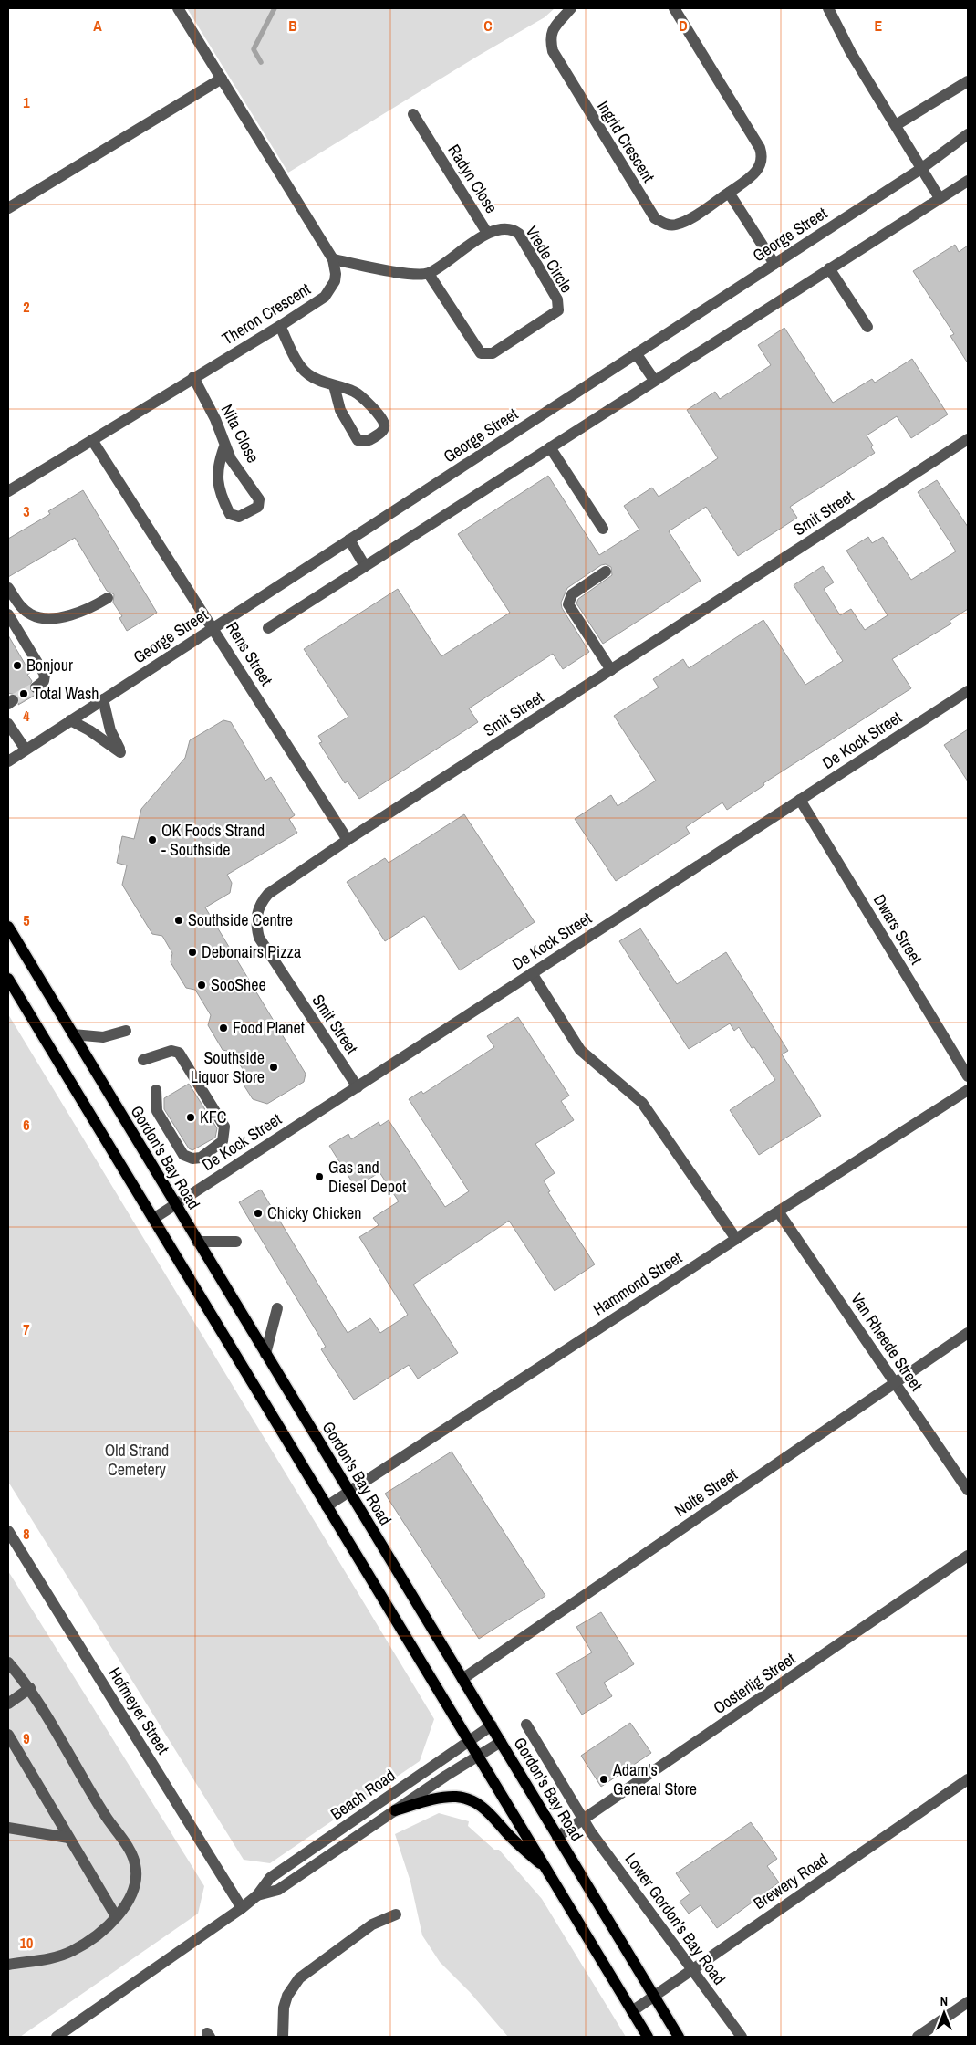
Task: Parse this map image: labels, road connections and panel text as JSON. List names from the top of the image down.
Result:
{
  "streets": {
    "main road": ["Gordon's Bay Road"],
    "street": [
      "Ingrid Crescent",
      "Radyn Close",
      "George Street",
      "Vrede Circle",
      "Theron Crescent",
      "Nita Close",
      "Smit Street",
      "Rens Street",
      "De Kock Street",
      "Dwars Street",
      "Hammond Street",
      "Van Rheede Street",
      "Nolte Street",
      "Oosterlig Street",
      "Hofmeyer Street",
      "Beach Road",
      "Brewery Road",
      "Lower Gordon's Bay Road"
    ]
  },
  "crossings": [
    ["Radyn Close", "Vrede Circle"],
    ["George Street", "Rens Street"],
    ["Theron Crescent", "Nita Close"],
    ["Theron Crescent", "Rens Street"],
    ["Smit Street", "Rens Street"],
    ["Smit Street", "De Kock Street"],
    ["De Kock Street", "Dwars Street"],
    ["De Kock Street", "Gordon's Bay Road"],
    ["Gordon's Bay Road", "Hammond Street"],
    ["Gordon's Bay Road", "Nolte Street"],
    ["Gordon's Bay Road", "Oosterlig Street"],
    ["Gordon's Bay Road", "Beach Road"],
    ["Gordon's Bay Road", "Brewery Road"],
    ["Hammond Street", "Van Rheede Street"],
    ["Van Rheede Street", "Nolte Street"],
    ["Oosterlig Street", "Lower Gordon's Bay Road"],
    ["Hofmeyer Street", "Beach Road"],
    ["Brewery Road", "Lower Gordon's Bay Road"]
  ],
  "parks": ["Old Strand Cemetery"],
  "places": [
    "Bonjour",
    "Total Wash",
    "OK Foods Strand - Southside",
    "Southside Centre",
    "Debonairs Pizza",
    "SooShee",
    "Food Planet",
    "Southside Liquor Store",
    "KFC",
    "Gas and Diesel Depot",
    "Chicky Chicken",
    "Adam's General Store"
  ],
  "north": "top",
  "grid": {
    "columns": [
      "A",
      "B",
      "C",
      "D",
      "E"
    ],
    "rows": [
      "1",
      "2",
      "3",
      "4",
      "5",
      "6",
      "7",
      "8",
      "9",
      "10"
    ]
  }
}
